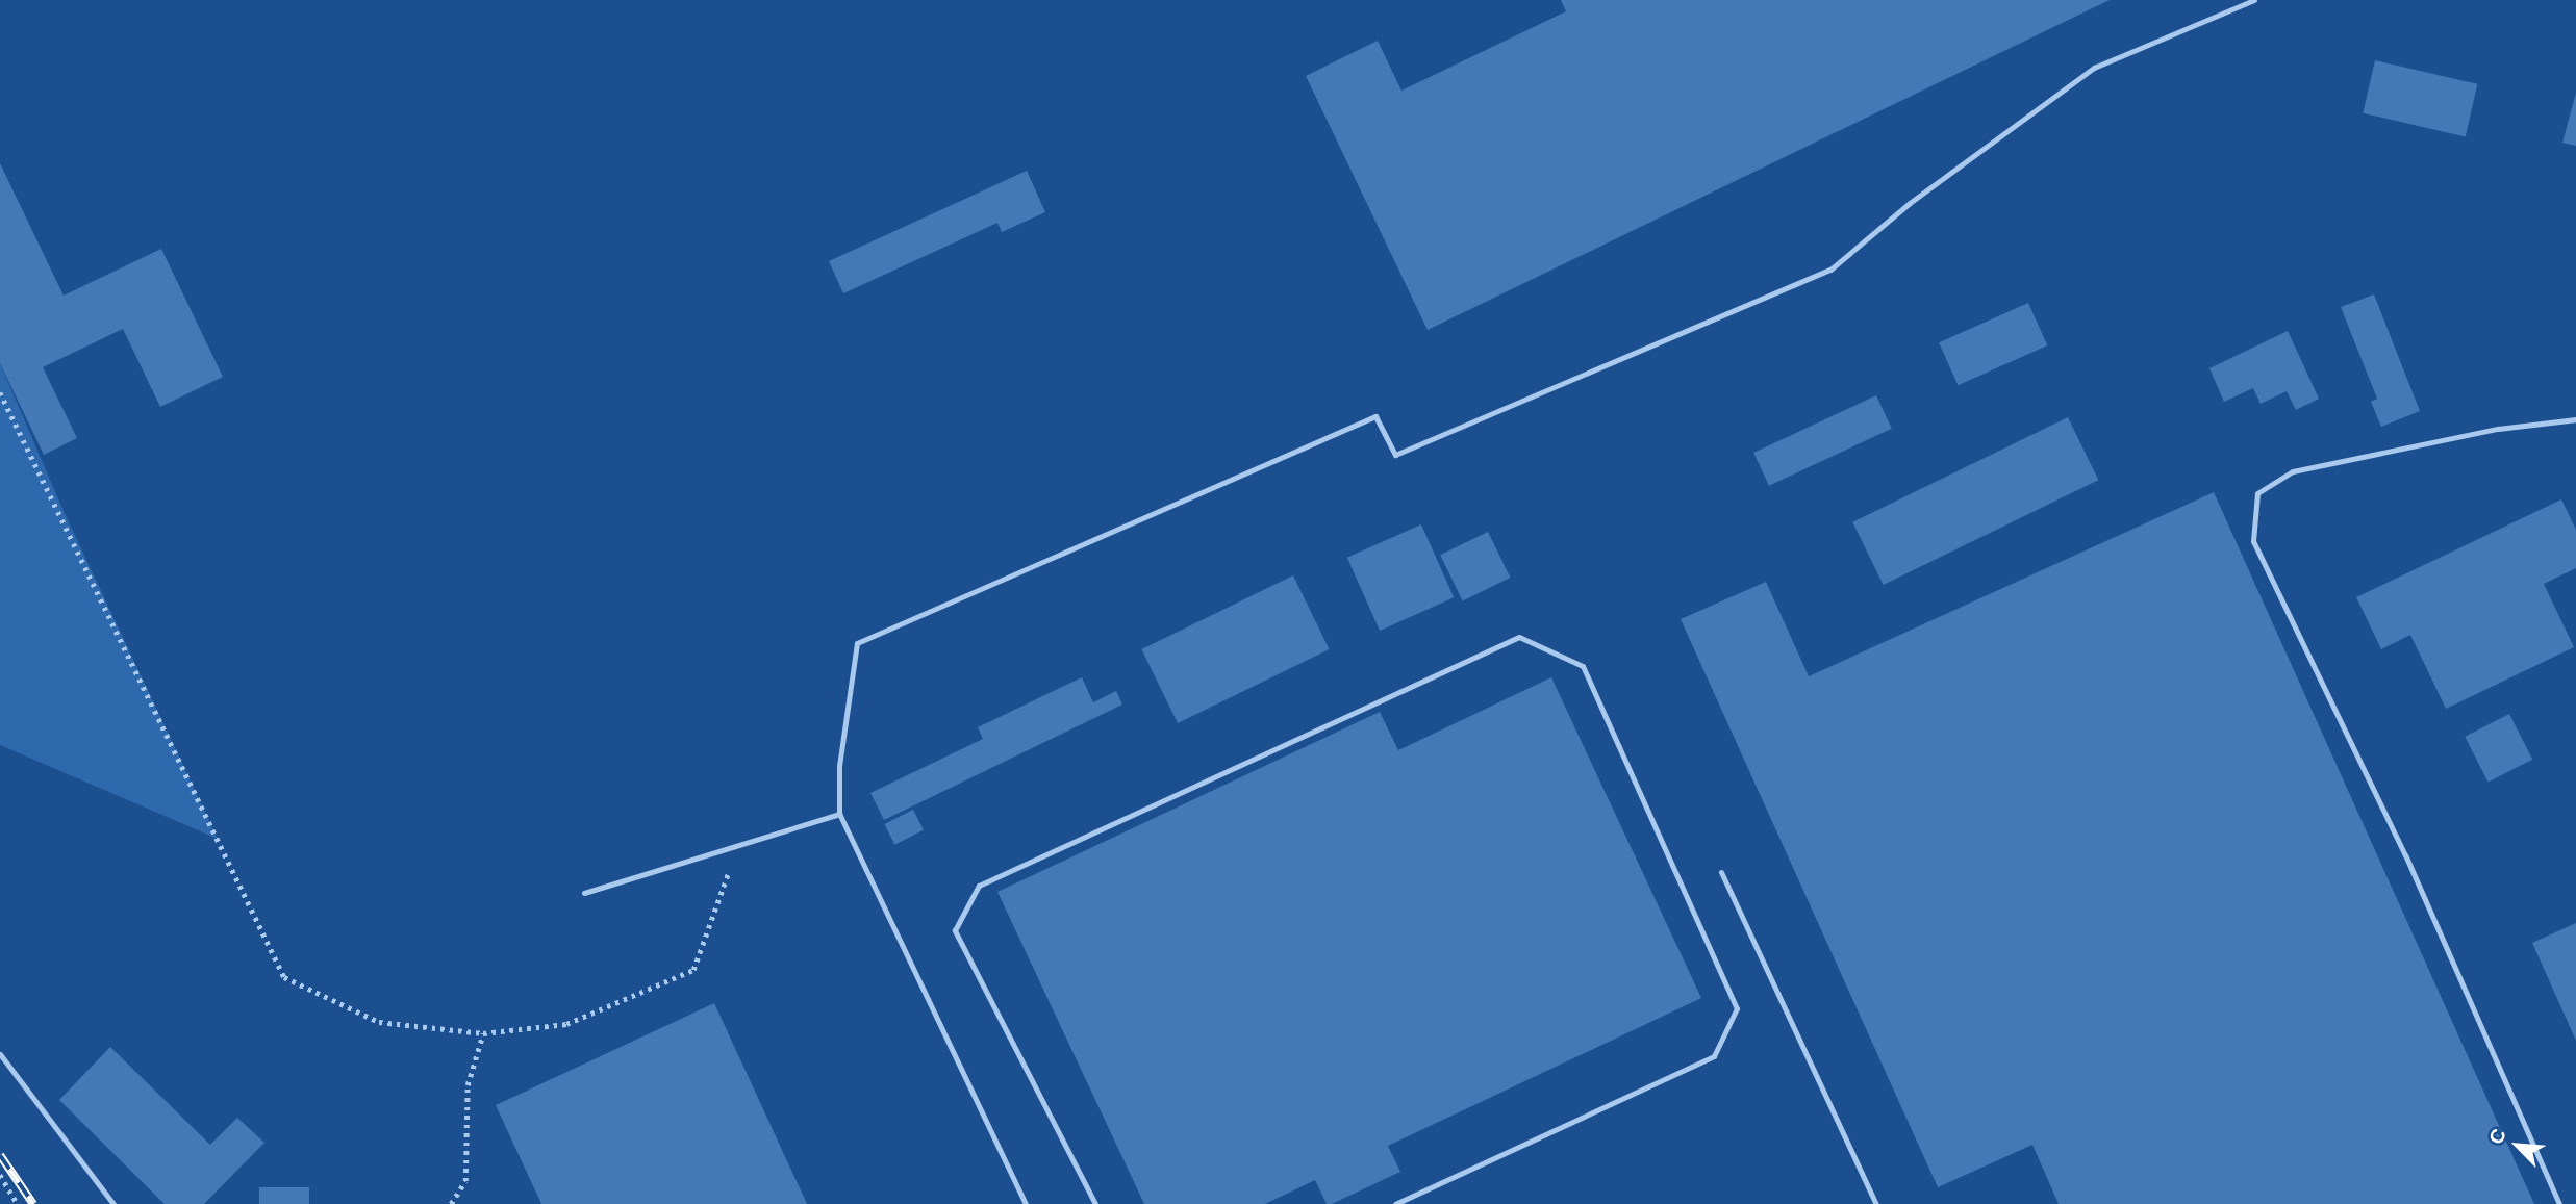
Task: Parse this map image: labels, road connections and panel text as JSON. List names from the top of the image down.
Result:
{
  "north": "top left"
}
